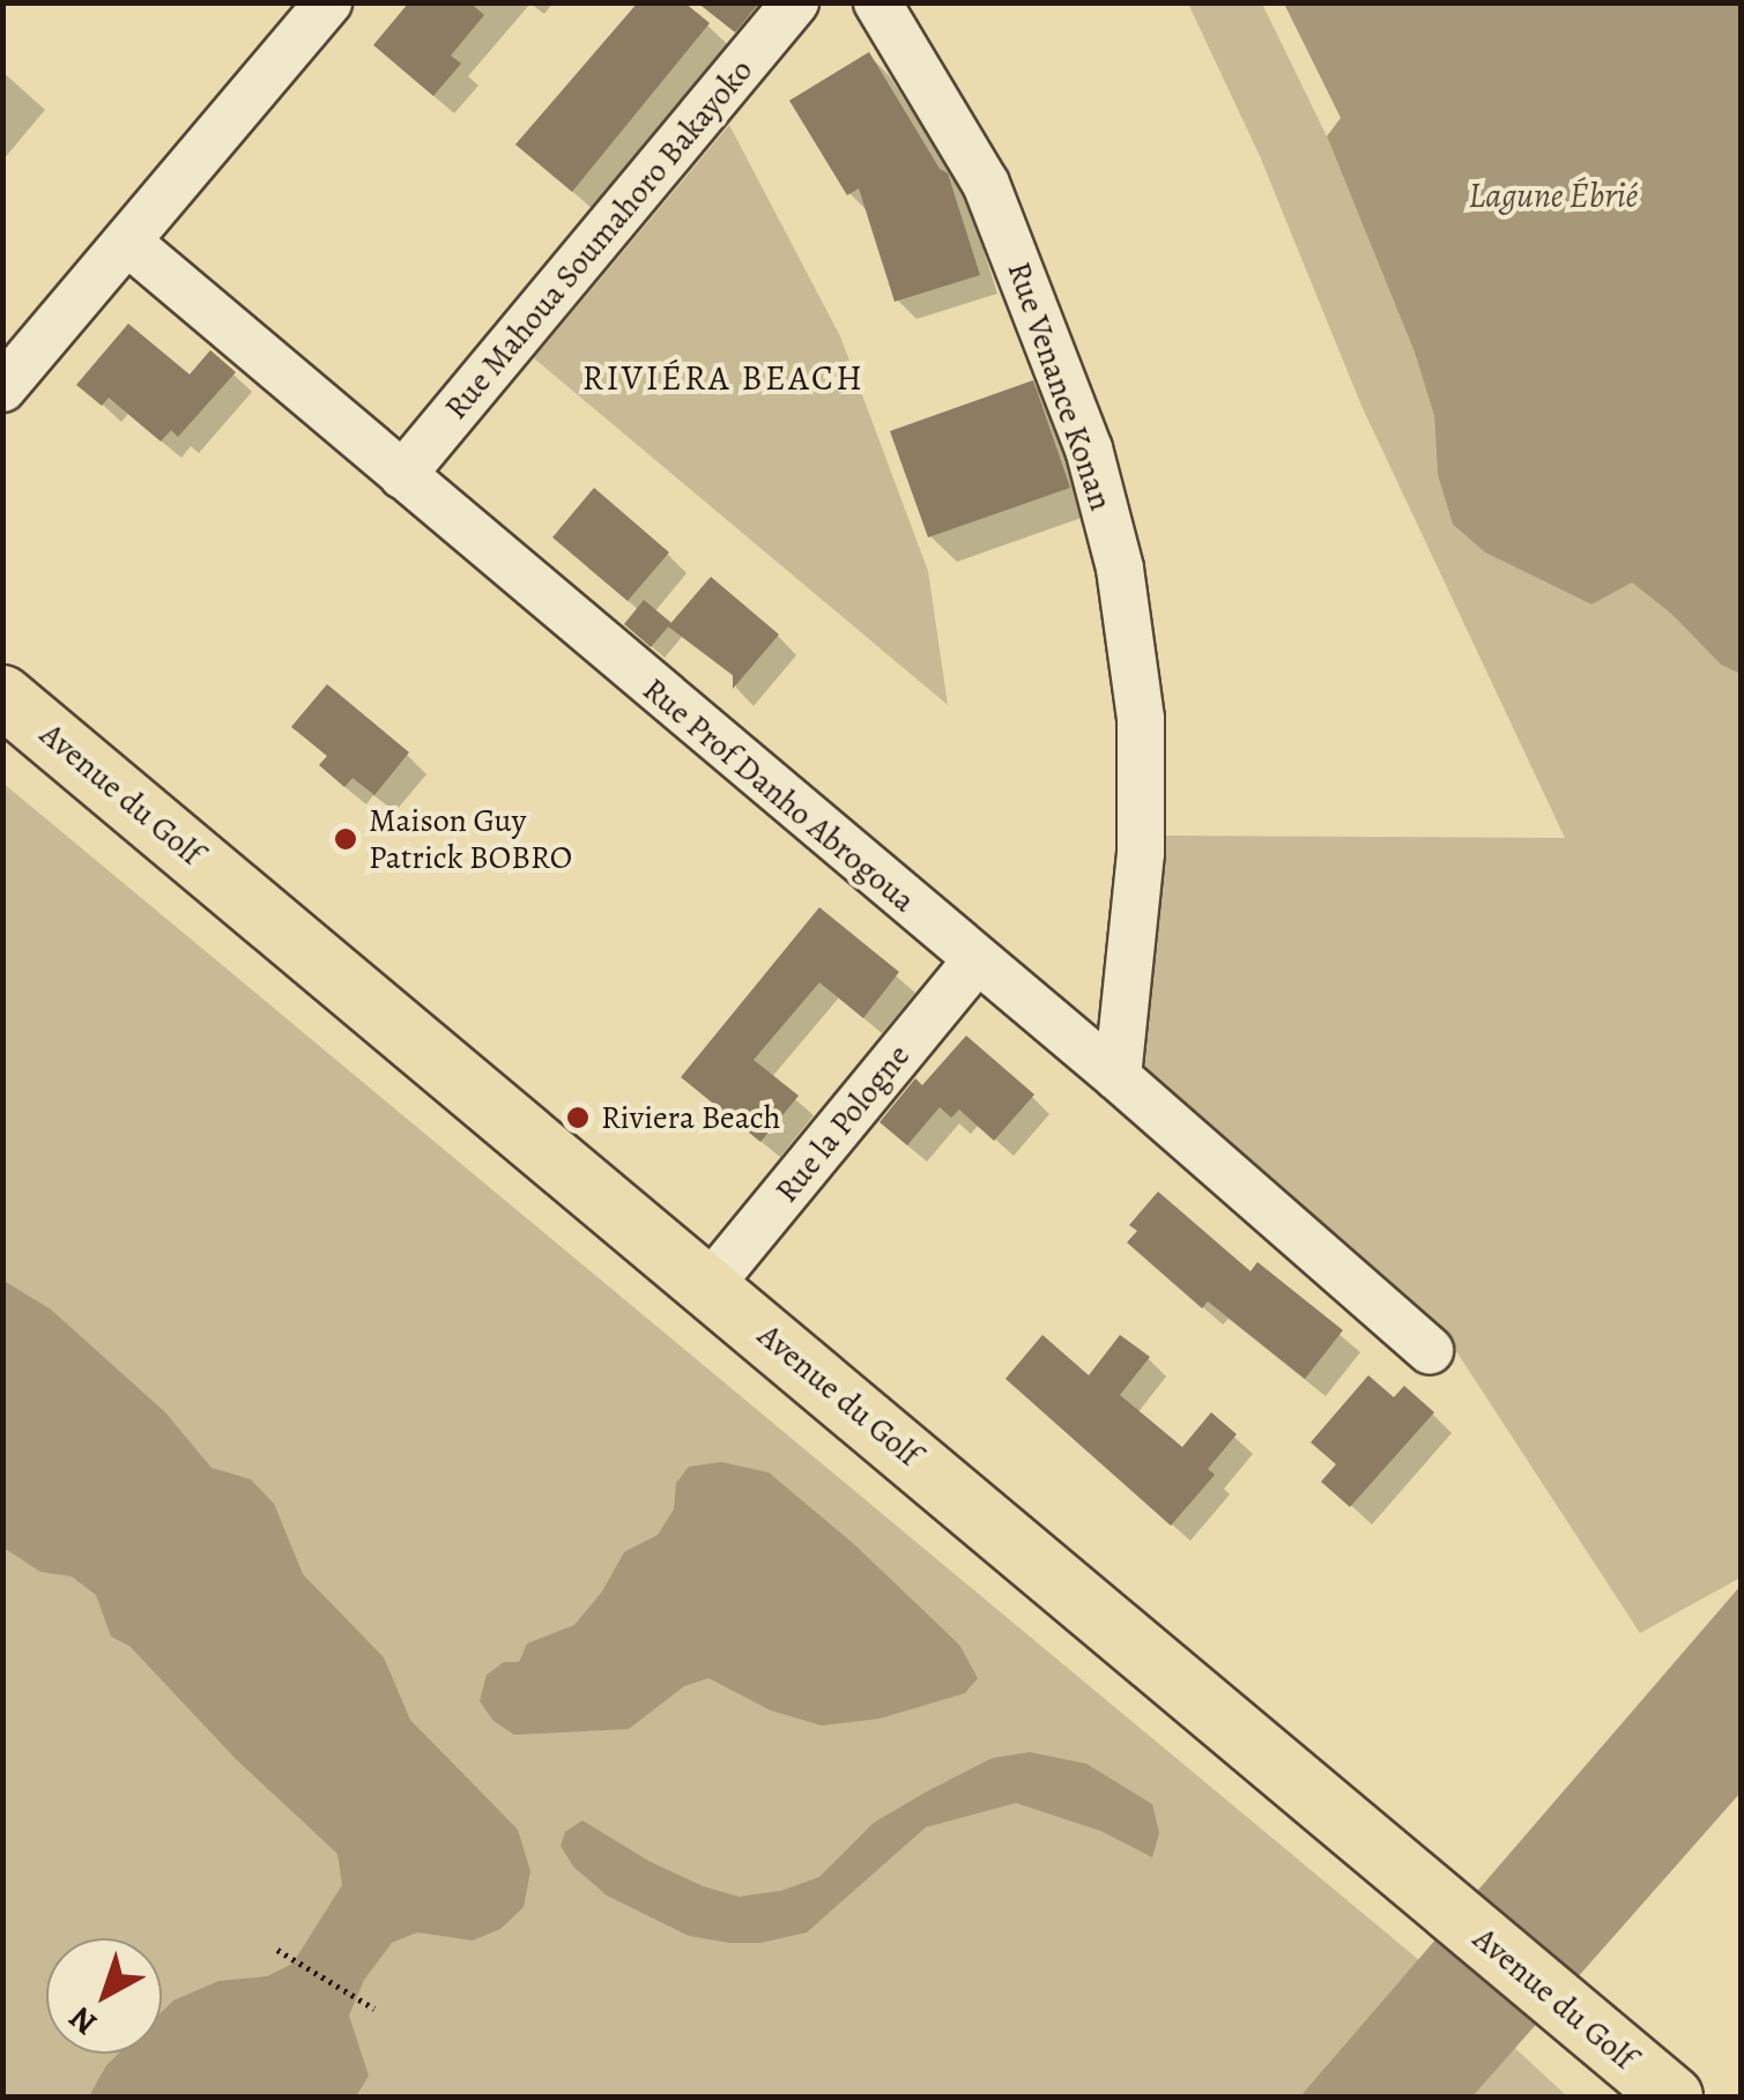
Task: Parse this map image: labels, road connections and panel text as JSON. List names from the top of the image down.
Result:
{
  "streets": {
    "main road": ["Avenue du Golf"],
    "street": [
      "Rue Mahoua Soumahoro Bakayoko",
      "Rue Venance Konan",
      "Rue Prof Danho Abrogoua",
      "Rue la Pologne"
    ]
  },
  "crossings": [
    ["Rue Mahoua Soumahoro Bakayoko", "Rue Prof Danho Abrogoua"],
    ["Rue Venance Konan", "Rue Prof Danho Abrogoua"],
    ["Avenue du Golf", "Rue la Pologne"],
    ["Rue Prof Danho Abrogoua", "Rue la Pologne"]
  ],
  "districts": ["RIVIÉRA BEACH"],
  "water": ["Lagune Ébrié"],
  "places": ["Maison Guy Patrick BOBRO", "Riviera Beach"],
  "north": "bottom left"
}
